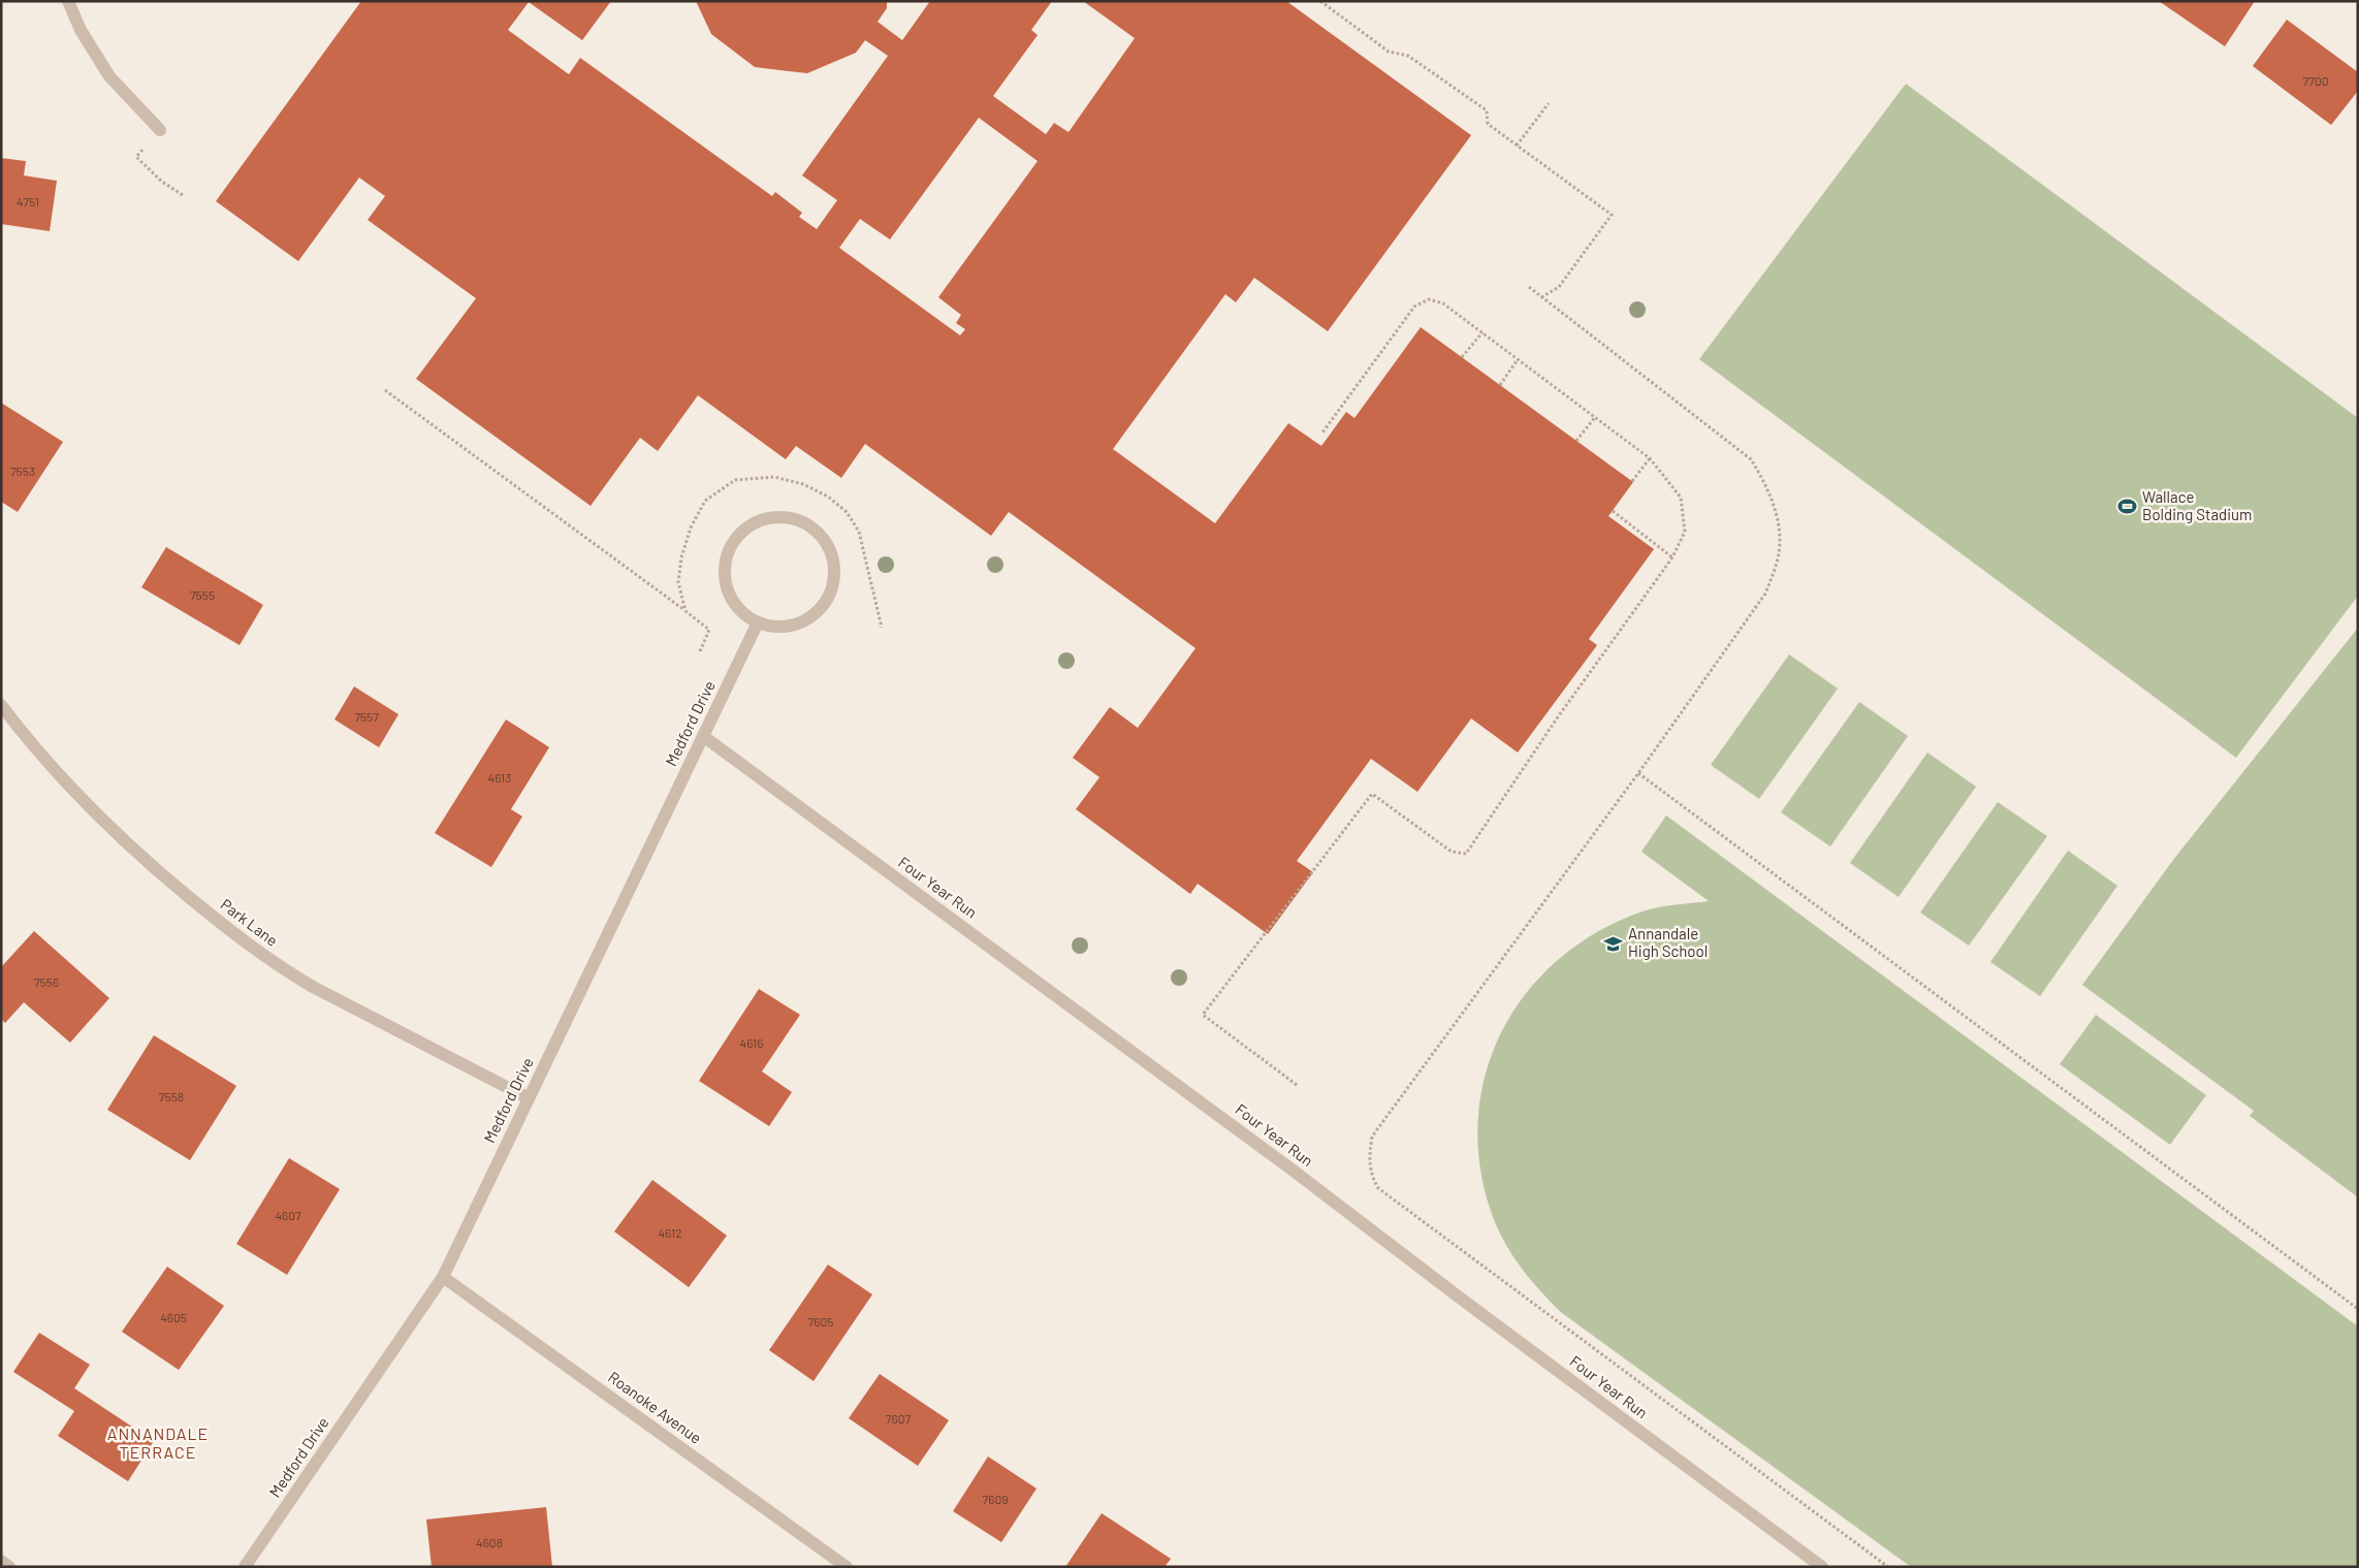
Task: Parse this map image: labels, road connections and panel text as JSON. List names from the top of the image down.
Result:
{
  "streets": {
    "street": [
      "Medford Drive",
      "Four Year Run",
      "Park Lane",
      "Roanoke Avenue"
    ]
  },
  "crossings": [
    ["Medford Drive", "Four Year Run"],
    ["Medford Drive", "Park Lane"],
    ["Medford Drive", "Roanoke Avenue"]
  ],
  "districts": ["ANNANDALE TERRACE"],
  "places": {
    "sports": ["Wallace Bolding Stadium"],
    "school or university": ["Annandale High School"]
  },
  "house_numbers": [
    "7700",
    "4751",
    "7553",
    "7555",
    "7557",
    "4613",
    "7556",
    "4616",
    "7558",
    "4607",
    "4612",
    "4605",
    "7605",
    "7607",
    "7609",
    "4608"
  ]
}
